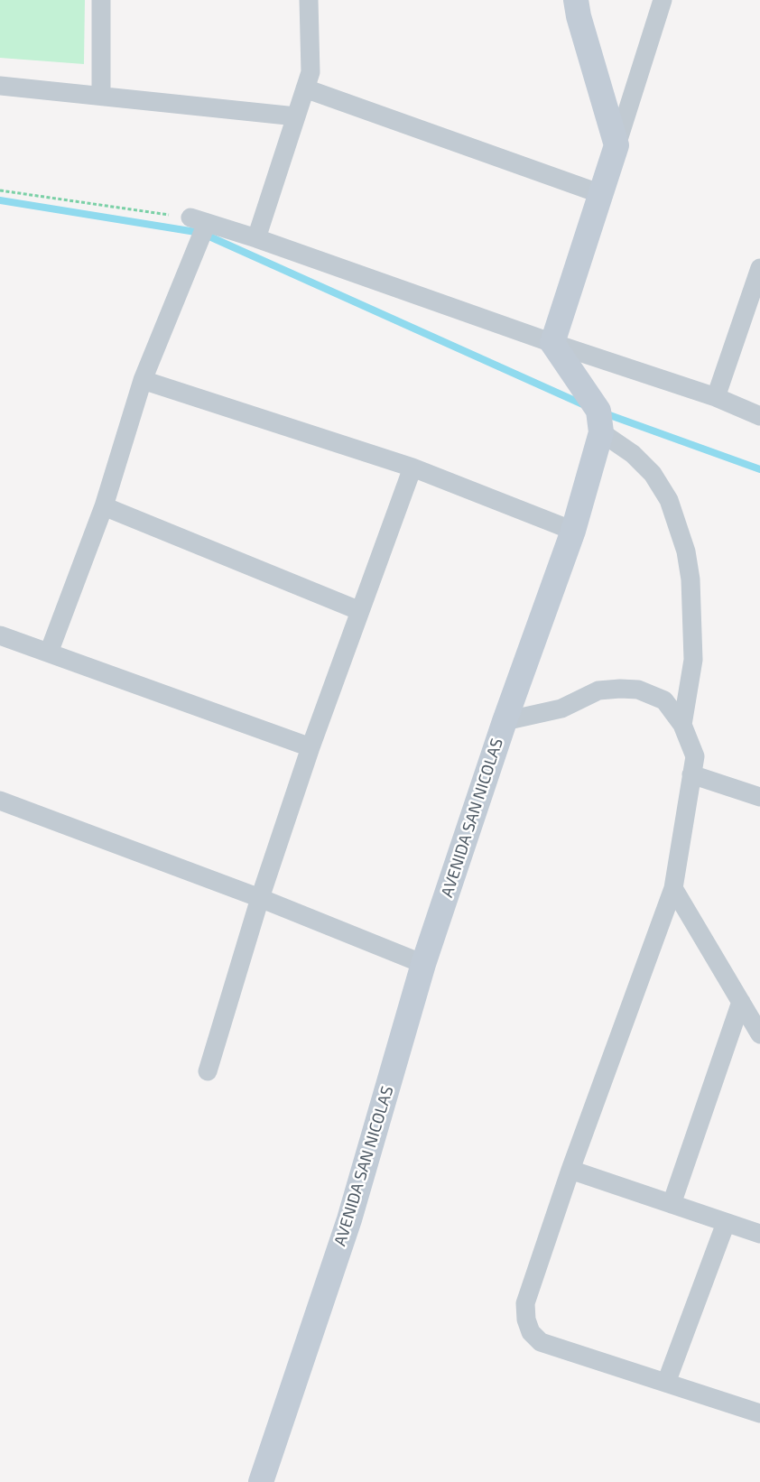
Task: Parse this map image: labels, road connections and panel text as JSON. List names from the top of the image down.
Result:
{
  "streets": {
    "street": ["AVENIDA SAN NICOLAS"]
  }
}
